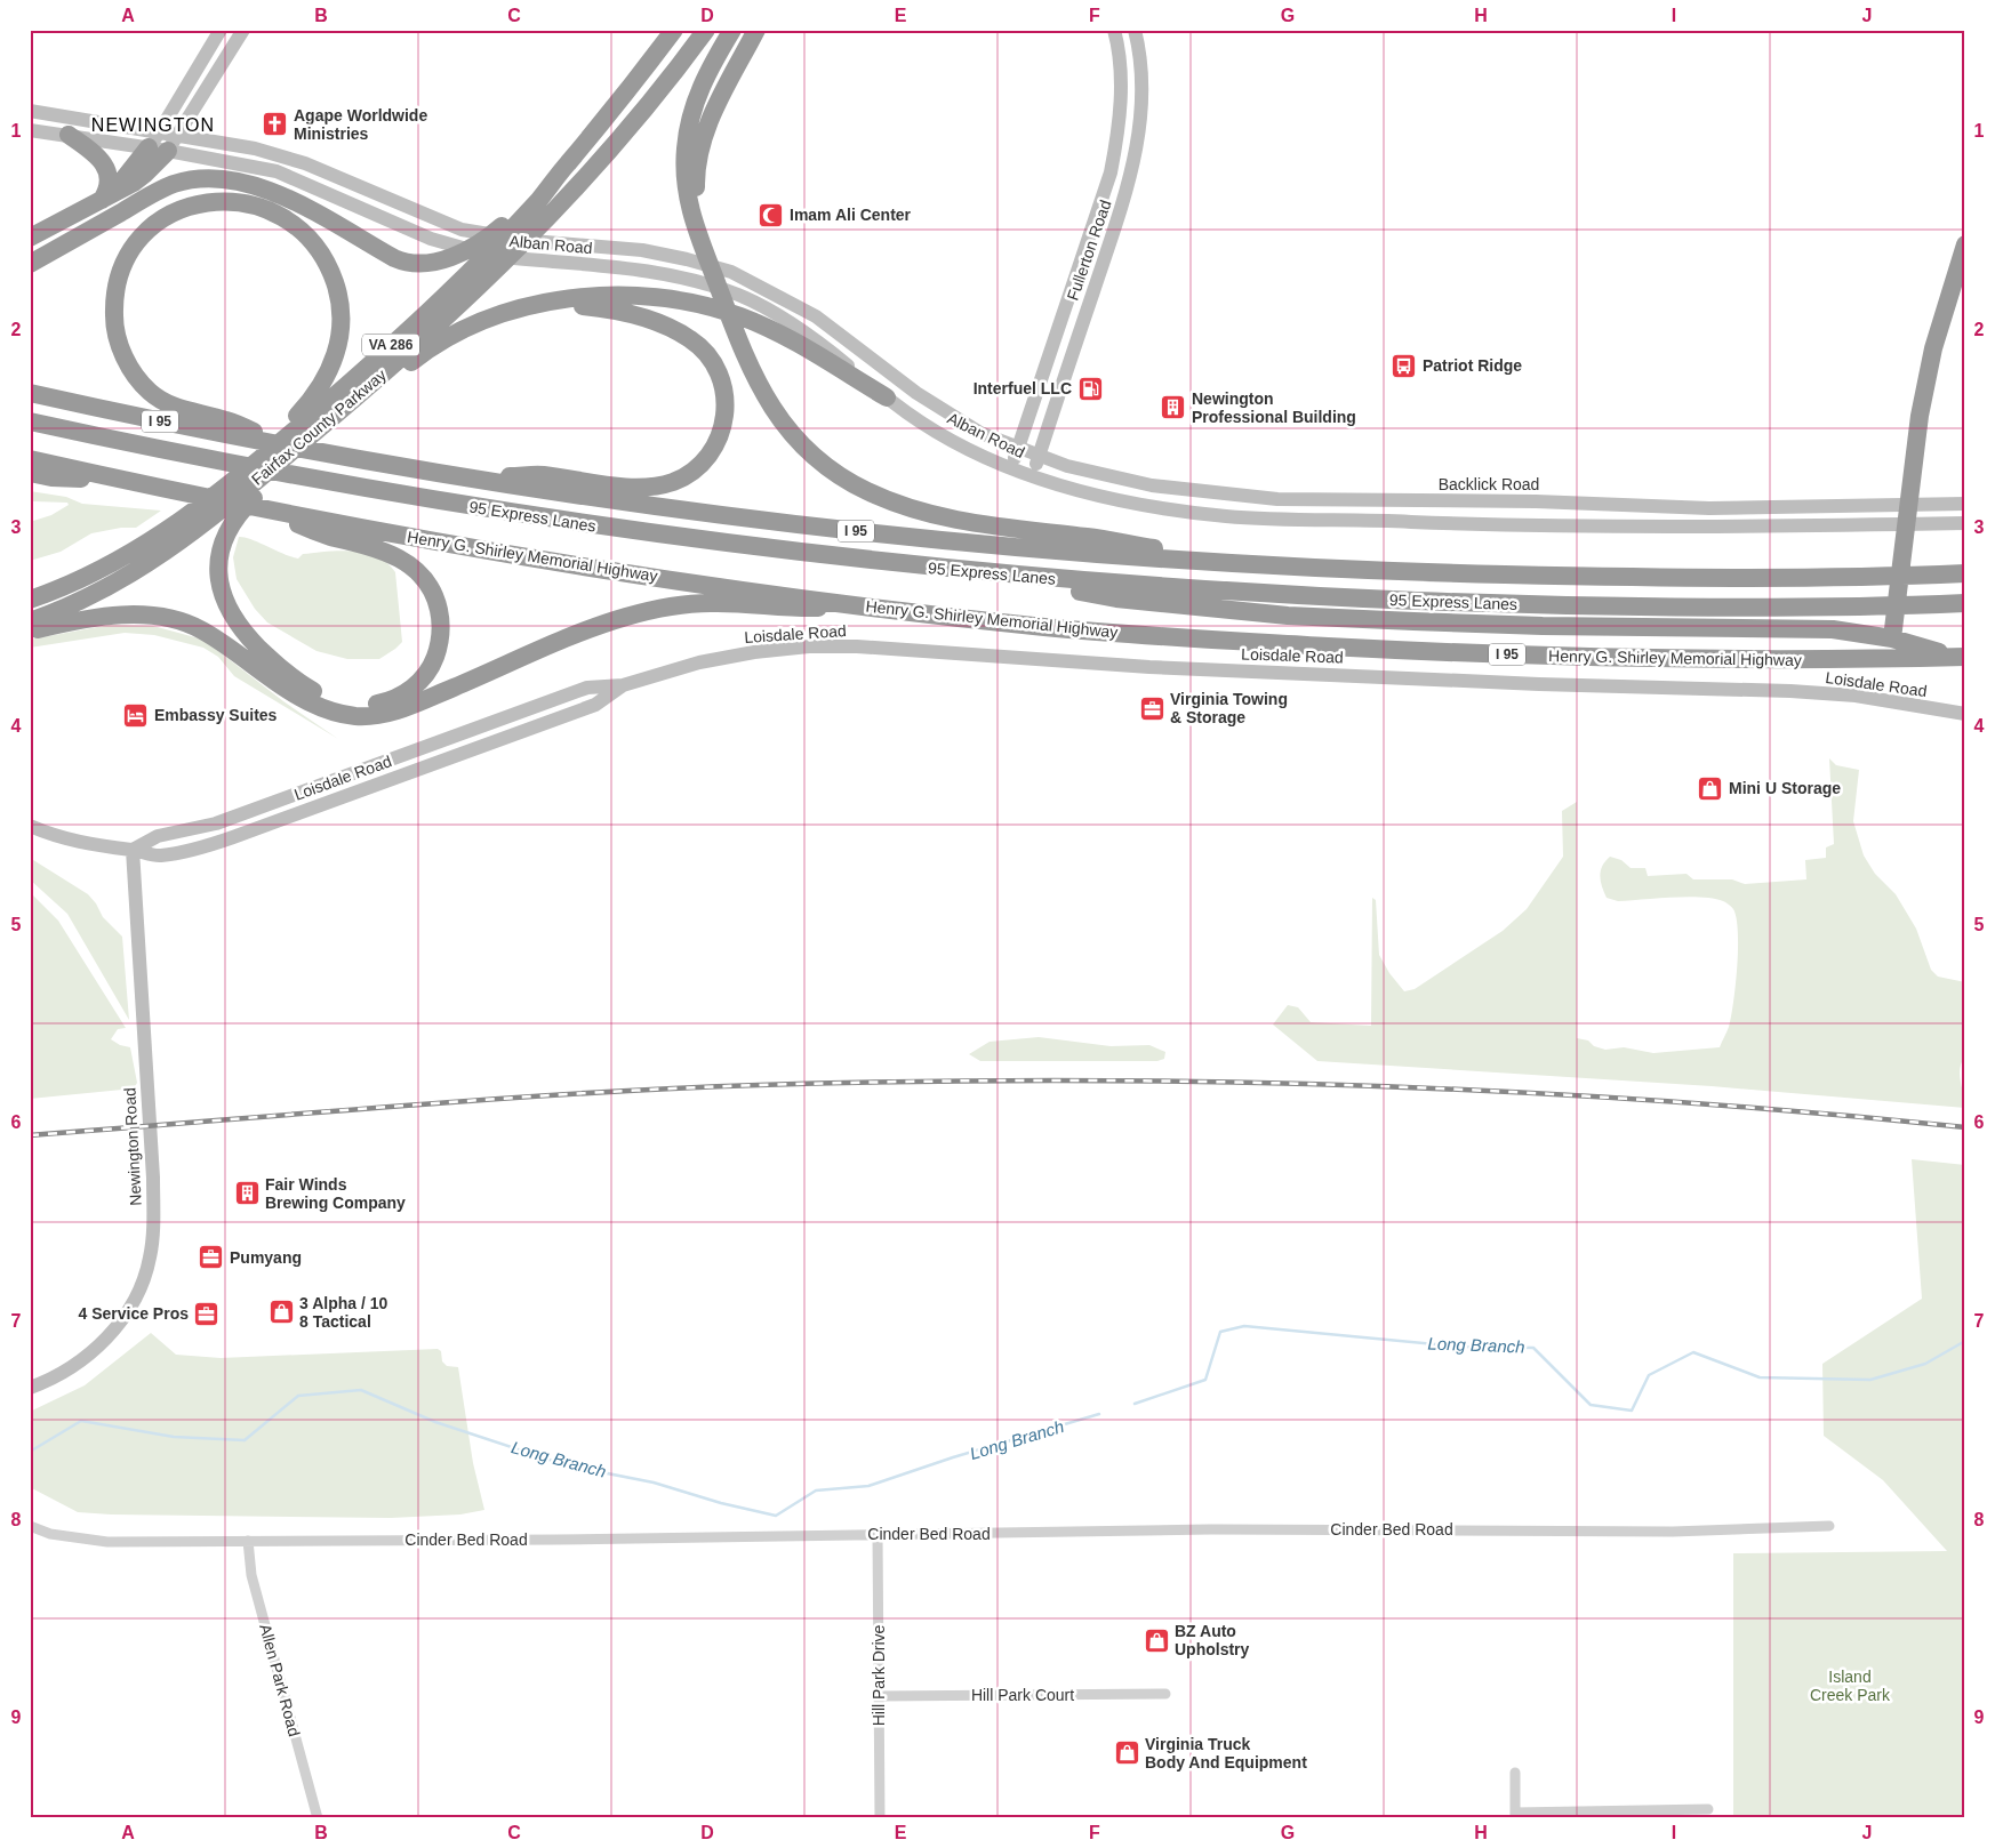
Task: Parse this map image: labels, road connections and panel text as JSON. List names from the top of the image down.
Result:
{
  "streets": {
    "highway": [
      "VA 286",
      "I 95",
      "Fairfax County Parkway",
      "95 Express Lanes",
      "Henry G. Shirley Memorial Highway"
    ],
    "main road": [
      "Alban Road",
      "Fullerton Road",
      "Backlick Road",
      "Loisdale Road",
      "Newington Road"
    ],
    "street": [
      "Cinder Bed Road",
      "Hill Park Drive",
      "Allen Park Road",
      "Hill Park Court"
    ]
  },
  "crossings": [
    ["Alban Road", "Fullerton Road"],
    ["Alban Road", "Fairfax County Parkway"],
    ["Alban Road", "Backlick Road"],
    ["Fullerton Road", "Backlick Road"],
    ["Loisdale Road", "Newington Road"],
    ["Cinder Bed Road", "Hill Park Drive"],
    ["Cinder Bed Road", "Allen Park Road"],
    ["Hill Park Drive", "Hill Park Court"]
  ],
  "districts": ["NEWINGTON"],
  "water": ["Long Branch"],
  "parks": ["Island Creek Park"],
  "places": {
    "church": ["Agape Worldwide Ministries"],
    "mosque": ["Imam Ali Center"],
    "bus stop": ["Patriot Ridge"],
    "fuel station": ["Interfuel LLC"],
    "building": ["Newington Professional Building", "Fair Winds Brewing Company"],
    "office": ["Virginia Towing & Storage", "Pumyang", "4 Service Pros"],
    "hotel": ["Embassy Suites"],
    "shop": [
      "Mini U Storage",
      "3 Alpha / 10 8 Tactical",
      "BZ Auto Upholstry",
      "Virginia Truck Body And Equipment"
    ]
  },
  "grid": {
    "columns": [
      "A",
      "B",
      "C",
      "D",
      "E",
      "F",
      "G",
      "H",
      "I",
      "J"
    ],
    "rows": [
      "1",
      "2",
      "3",
      "4",
      "5",
      "6",
      "7",
      "8",
      "9"
    ]
  }
}
